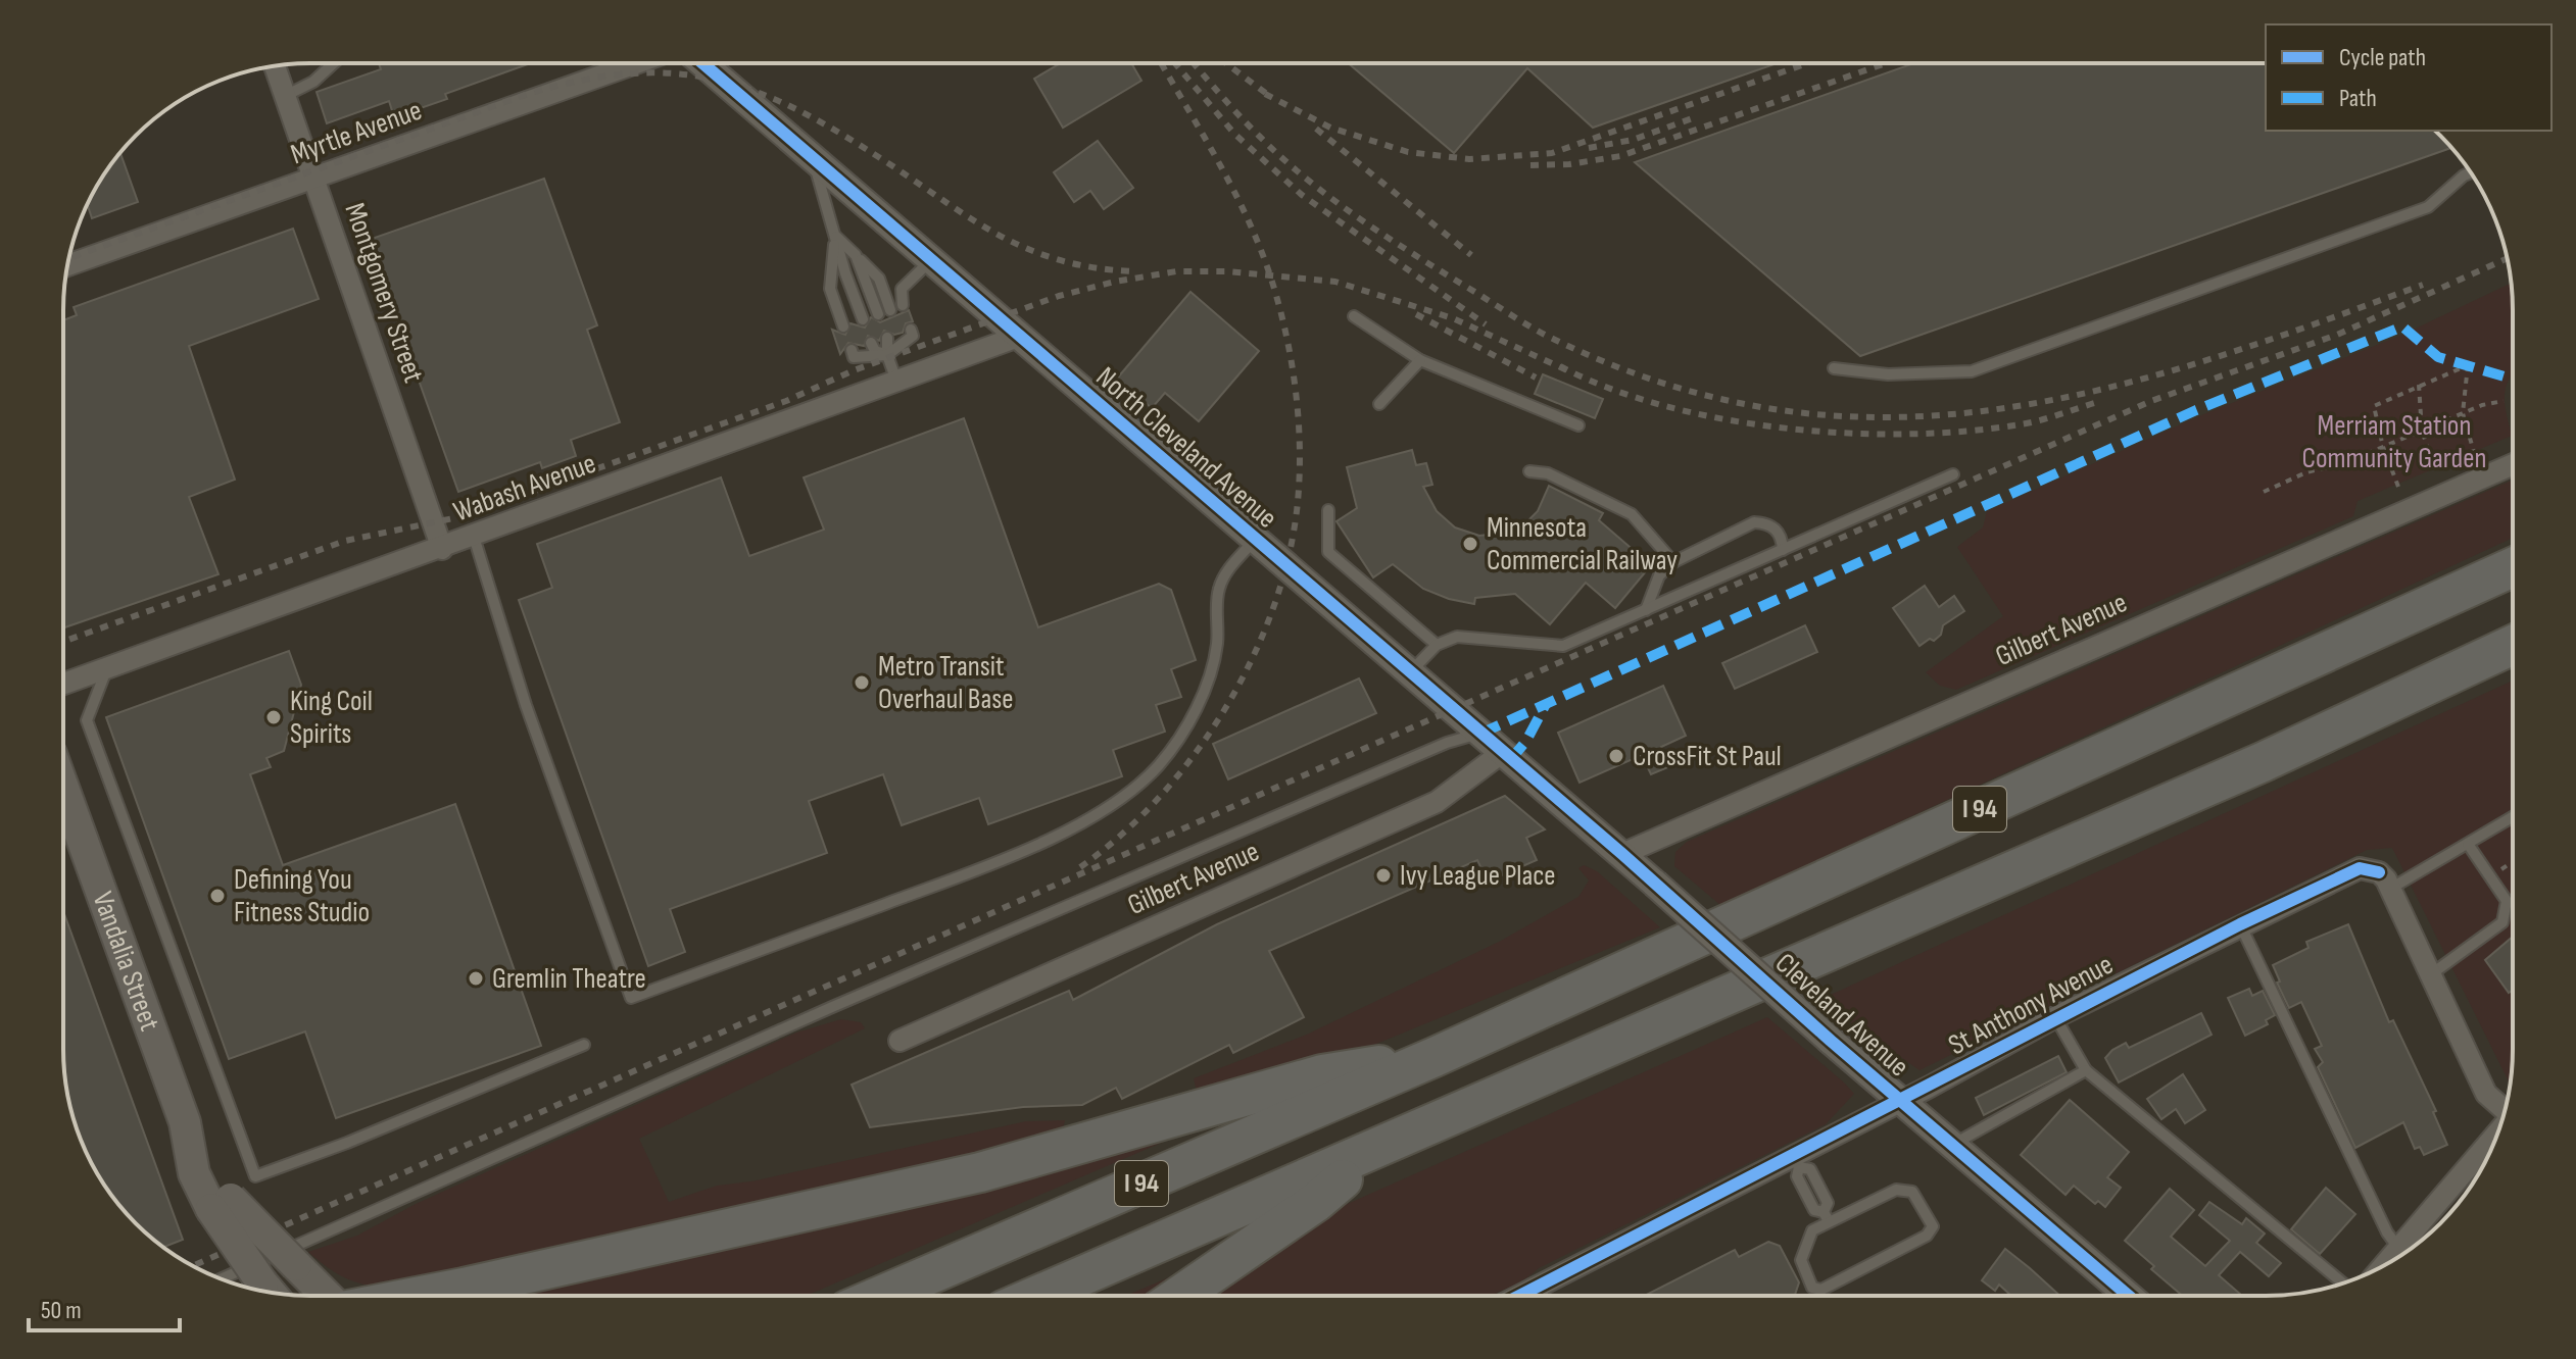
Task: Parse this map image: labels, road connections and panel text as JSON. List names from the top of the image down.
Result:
{
  "streets": {
    "highway": ["I 94"],
    "main road": ["Vandalia Street"],
    "street": [
      "Myrtle Avenue",
      "Montgomery Street",
      "North Cleveland Avenue",
      "Wabash Avenue",
      "Gilbert Avenue",
      "St Anthony Avenue",
      "Cleveland Avenue"
    ]
  },
  "crossings": [
    ["Myrtle Avenue", "Montgomery Street"],
    ["Montgomery Street", "Wabash Avenue"],
    ["North Cleveland Avenue", "Wabash Avenue"],
    ["North Cleveland Avenue", "Gilbert Avenue"],
    ["North Cleveland Avenue", "Cleveland Avenue"],
    ["St Anthony Avenue", "Cleveland Avenue"]
  ],
  "parks": ["Merriam Station Community Garden"],
  "places": [
    "Minnesota Commercial Railway",
    "Metro Transit Overhaul Base",
    "King Coil Spirits",
    "CrossFit St Paul",
    "Ivy League Place",
    "Defining You Fitness Studio",
    "Gremlin Theatre"
  ],
  "legend": ["Cycle path", "Path"],
  "scale_bar": "50 m"
}
